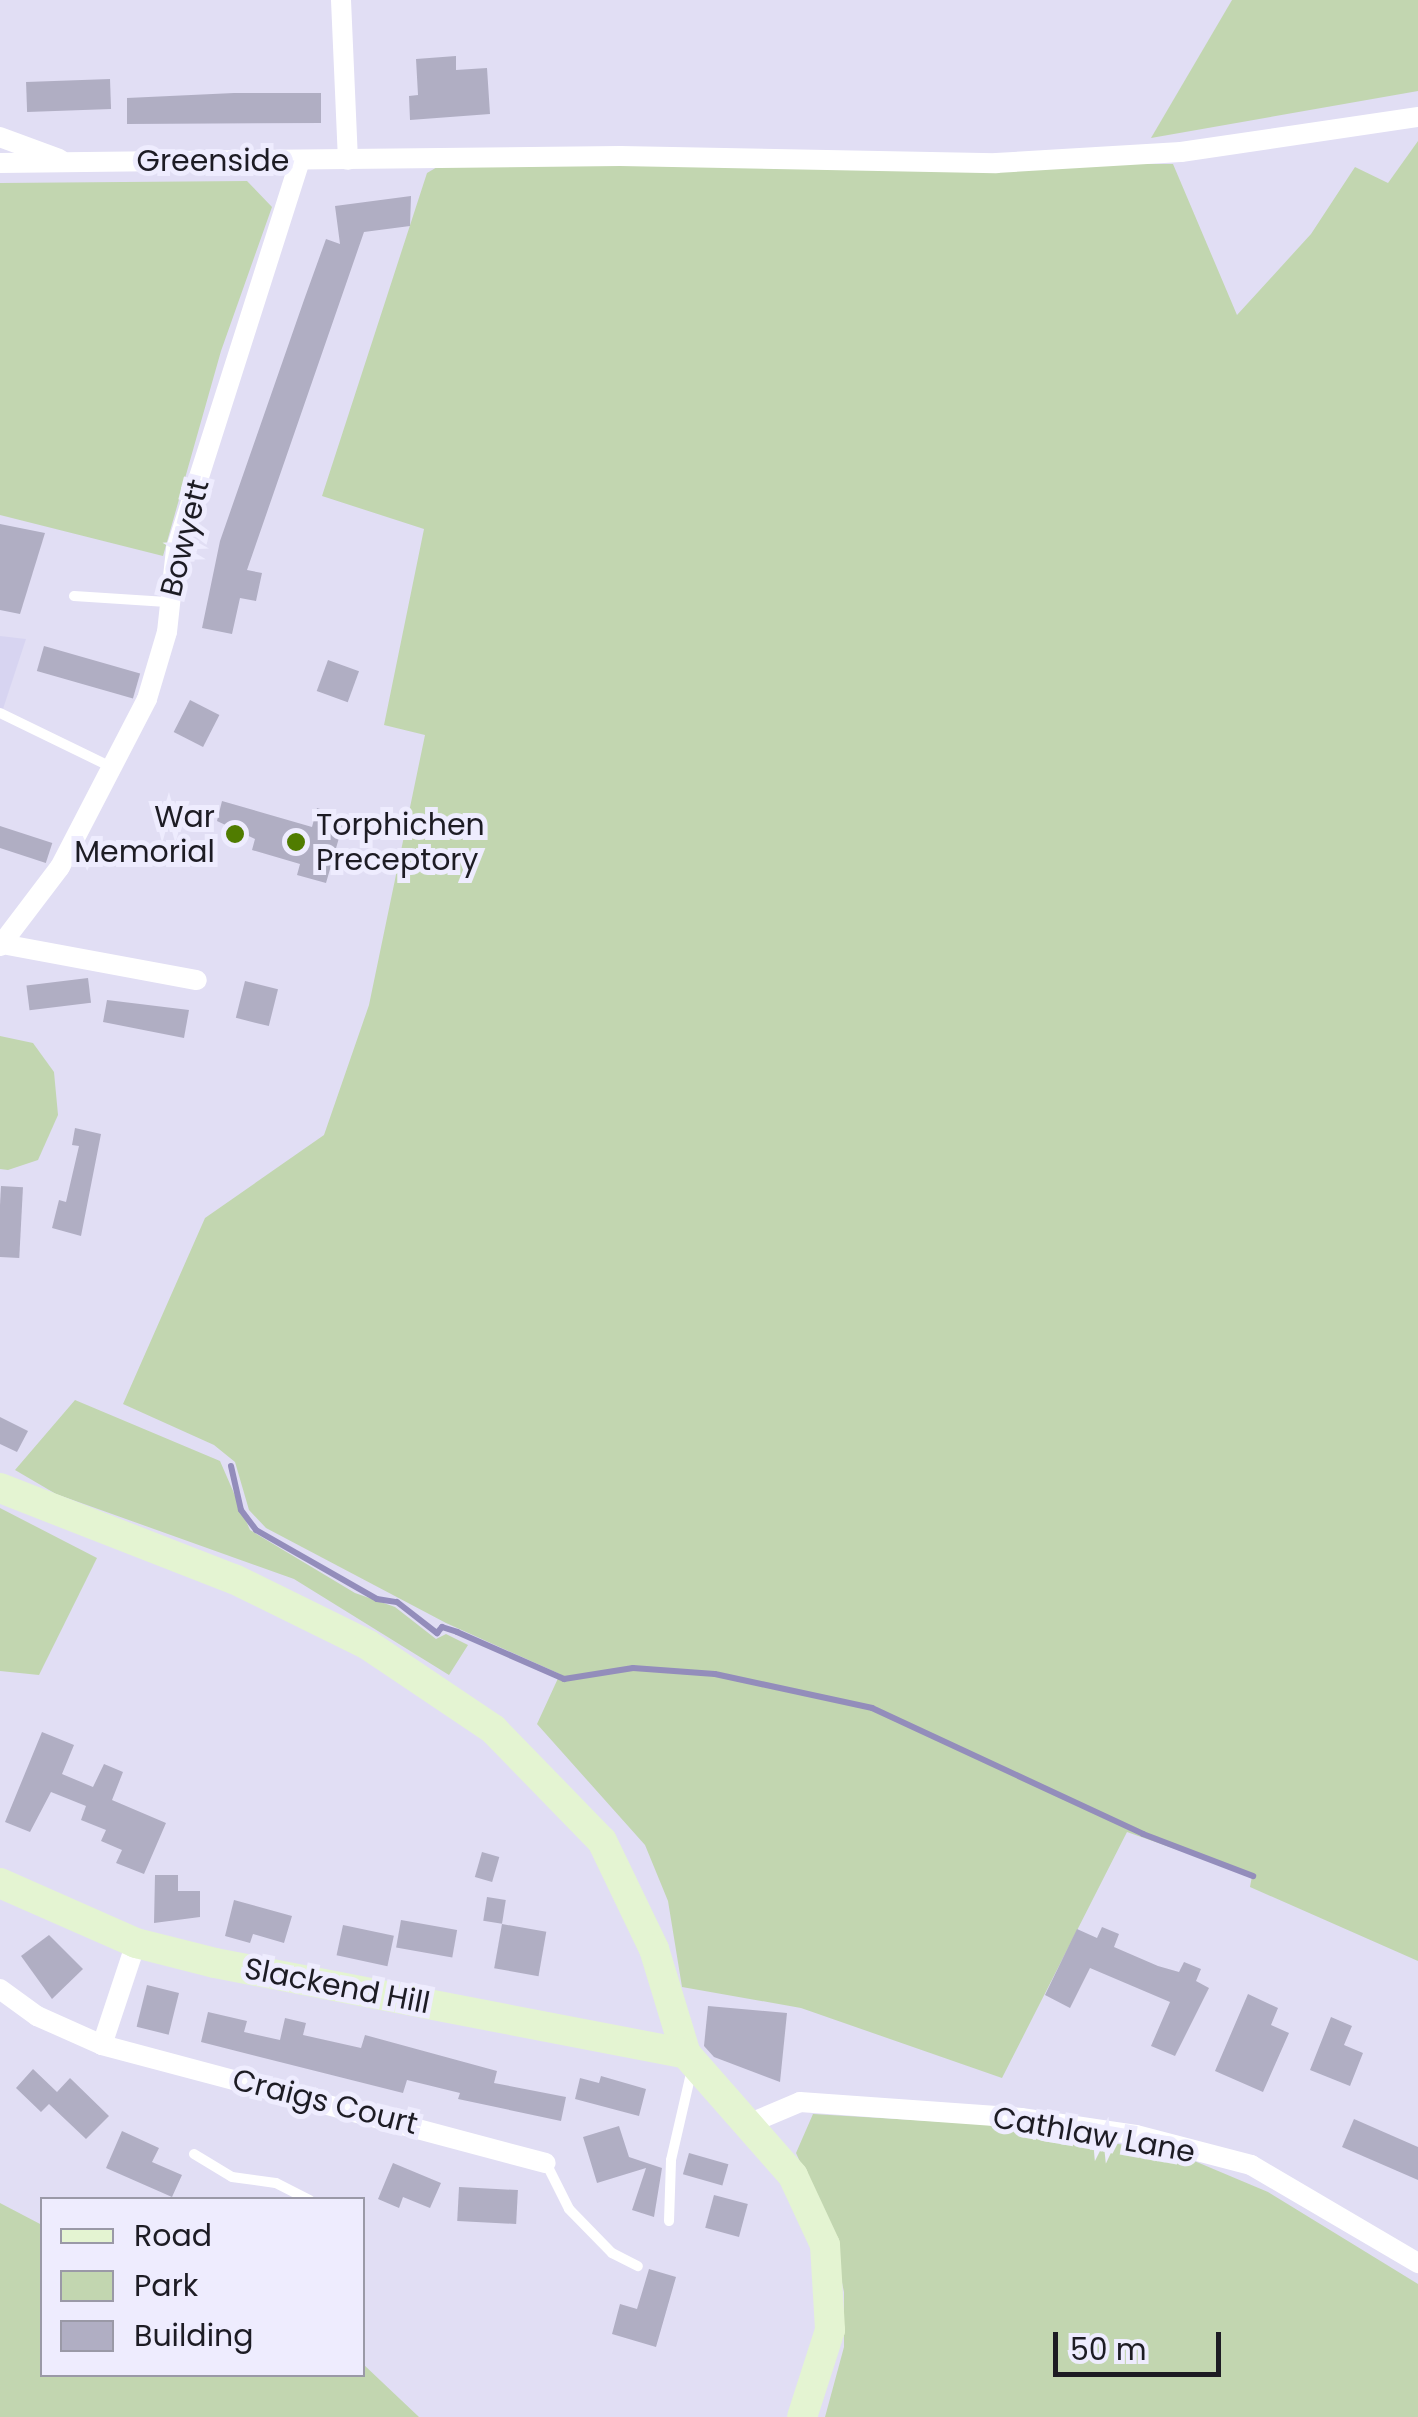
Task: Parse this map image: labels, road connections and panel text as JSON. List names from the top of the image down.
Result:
{
  "streets": {
    "main road": ["Slackend Hill"],
    "street": [
      "Greenside",
      "Bowyett",
      "Craigs Court",
      "Cathlaw Lane"
    ]
  },
  "crossings": [
    ["Greenside", "Bowyett"]
  ],
  "places": ["War Memorial", "Torphichen Preceptory"],
  "legend": ["Road", "Park", "Building"],
  "scale_bar": "50 m"
}
